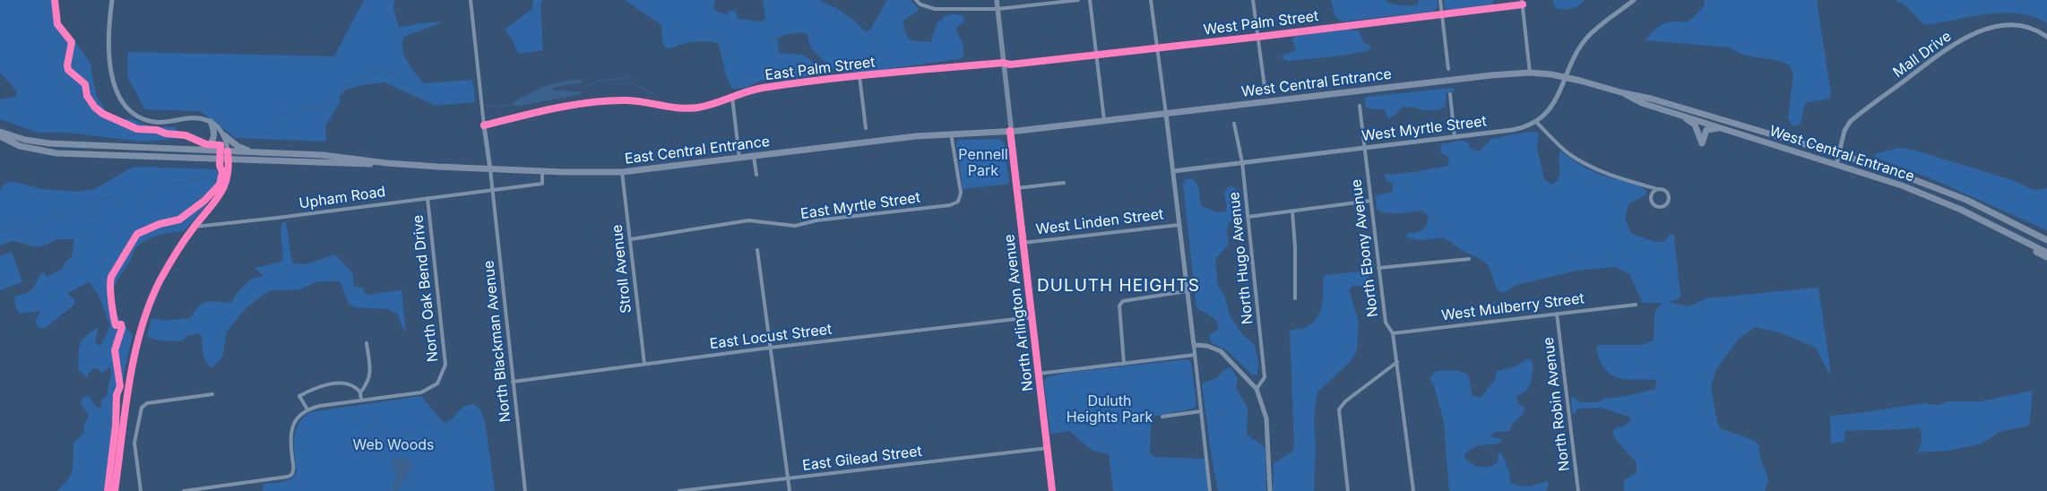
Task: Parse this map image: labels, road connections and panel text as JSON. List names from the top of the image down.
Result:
{
  "streets": {
    "highway": ["West Central Entrance", "East Central Entrance"],
    "main road": ["North Arlington Avenue"],
    "street": [
      "West Palm Street",
      "Mall Drive",
      "East Palm Street",
      "West Myrtle Street",
      "Upham Road",
      "East Myrtle Street",
      "West Linden Street",
      "North Ebony Avenue",
      "North Hugo Avenue",
      "Stroll Avenue",
      "North Oak Bend Drive",
      "West Mulberry Street",
      "East Locust Street",
      "North Blackman Avenue",
      "North Robin Avenue",
      "East Gilead Street"
    ]
  },
  "crossings": [
    ["West Palm Street", "East Palm Street"],
    ["West Palm Street", "North Arlington Avenue"],
    ["Mall Drive", "West Central Entrance"],
    ["East Palm Street", "North Arlington Avenue"],
    ["West Central Entrance", "East Central Entrance"],
    ["West Central Entrance", "North Arlington Avenue"],
    ["West Myrtle Street", "North Ebony Avenue"],
    ["West Myrtle Street", "North Hugo Avenue"],
    ["East Central Entrance", "Upham Road"],
    ["East Central Entrance", "East Myrtle Street"],
    ["East Central Entrance", "Stroll Avenue"],
    ["East Central Entrance", "North Arlington Avenue"],
    ["East Central Entrance", "North Blackman Avenue"],
    ["Upham Road", "North Oak Bend Drive"],
    ["Upham Road", "North Blackman Avenue"],
    ["East Myrtle Street", "Stroll Avenue"],
    ["West Linden Street", "North Arlington Avenue"],
    ["North Ebony Avenue", "West Mulberry Street"],
    ["Stroll Avenue", "East Locust Street"],
    ["West Mulberry Street", "North Robin Avenue"],
    ["North Arlington Avenue", "East Locust Street"],
    ["North Arlington Avenue", "East Gilead Street"],
    ["East Locust Street", "North Blackman Avenue"]
  ],
  "districts": ["DULUTH HEIGHTS"],
  "parks": ["Pennell Park", "Duluth Heights Park", "Web Woods"]
}
